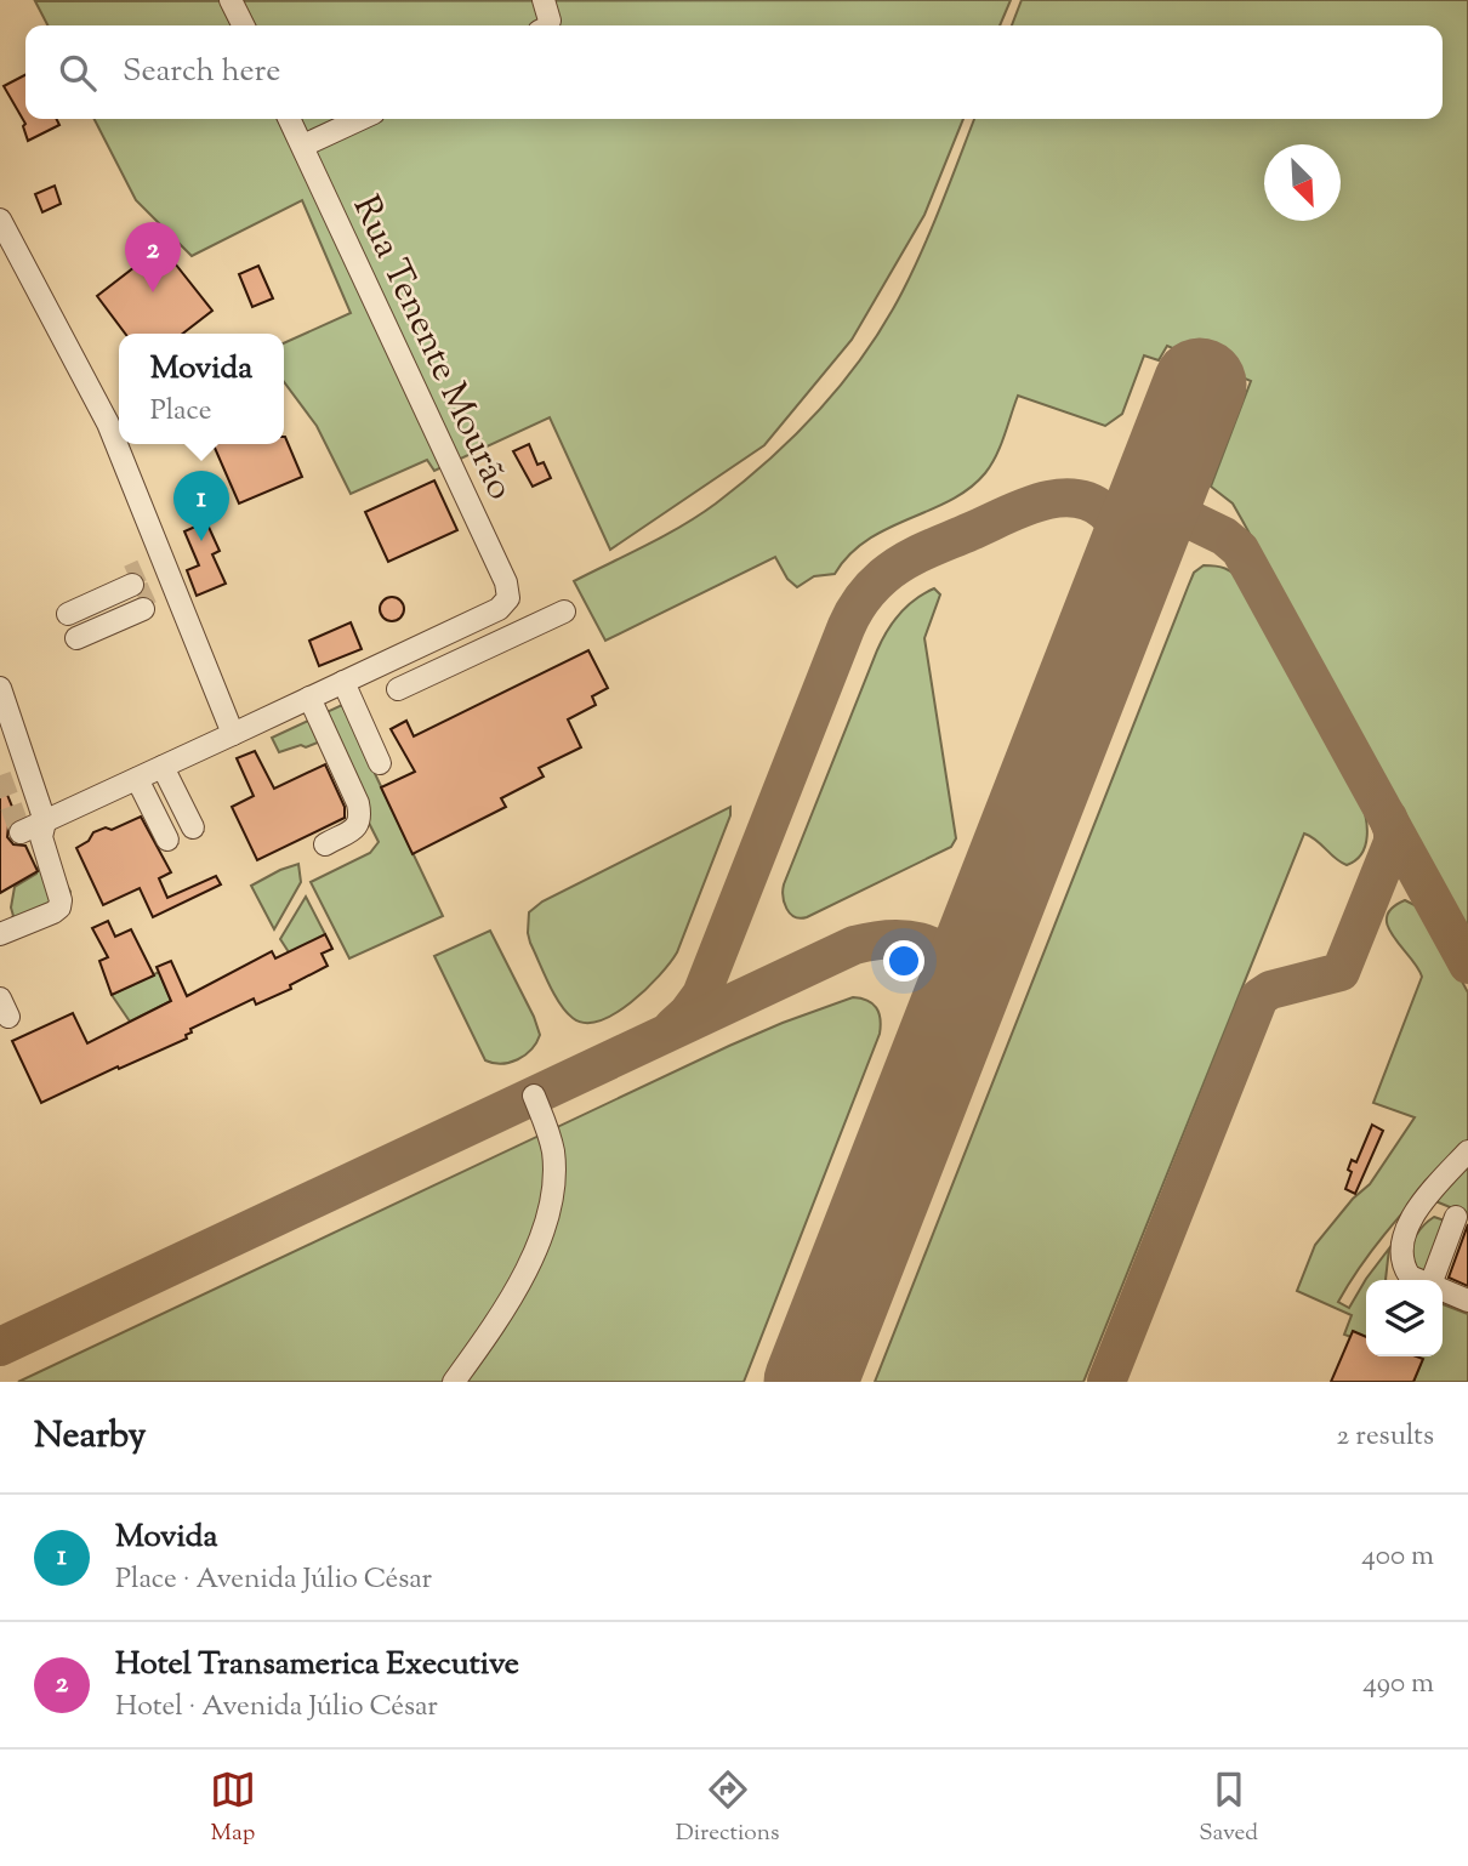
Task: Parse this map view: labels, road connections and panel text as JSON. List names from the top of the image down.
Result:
{
  "streets": {
    "street": ["Rua Tenente Mourão"]
  },
  "north": "bottom right",
  "page": {
    "search": "Search here",
    "pins": ["2", "1"],
    "popup": ["Movida", "Place"],
    "heading": ["Nearby", "2 results"],
    "list": [
      {
        "mark": "1",
        "name": "Movida",
        "note": "Place · Avenida Júlio César",
        "value": "400 m"
      },
      {
        "mark": "2",
        "name": "Hotel Transamerica Executive",
        "note": "Hotel · Avenida Júlio César",
        "value": "490 m"
      }
    ],
    "nav": ["Map", "Directions", "Saved"]
  }
}
